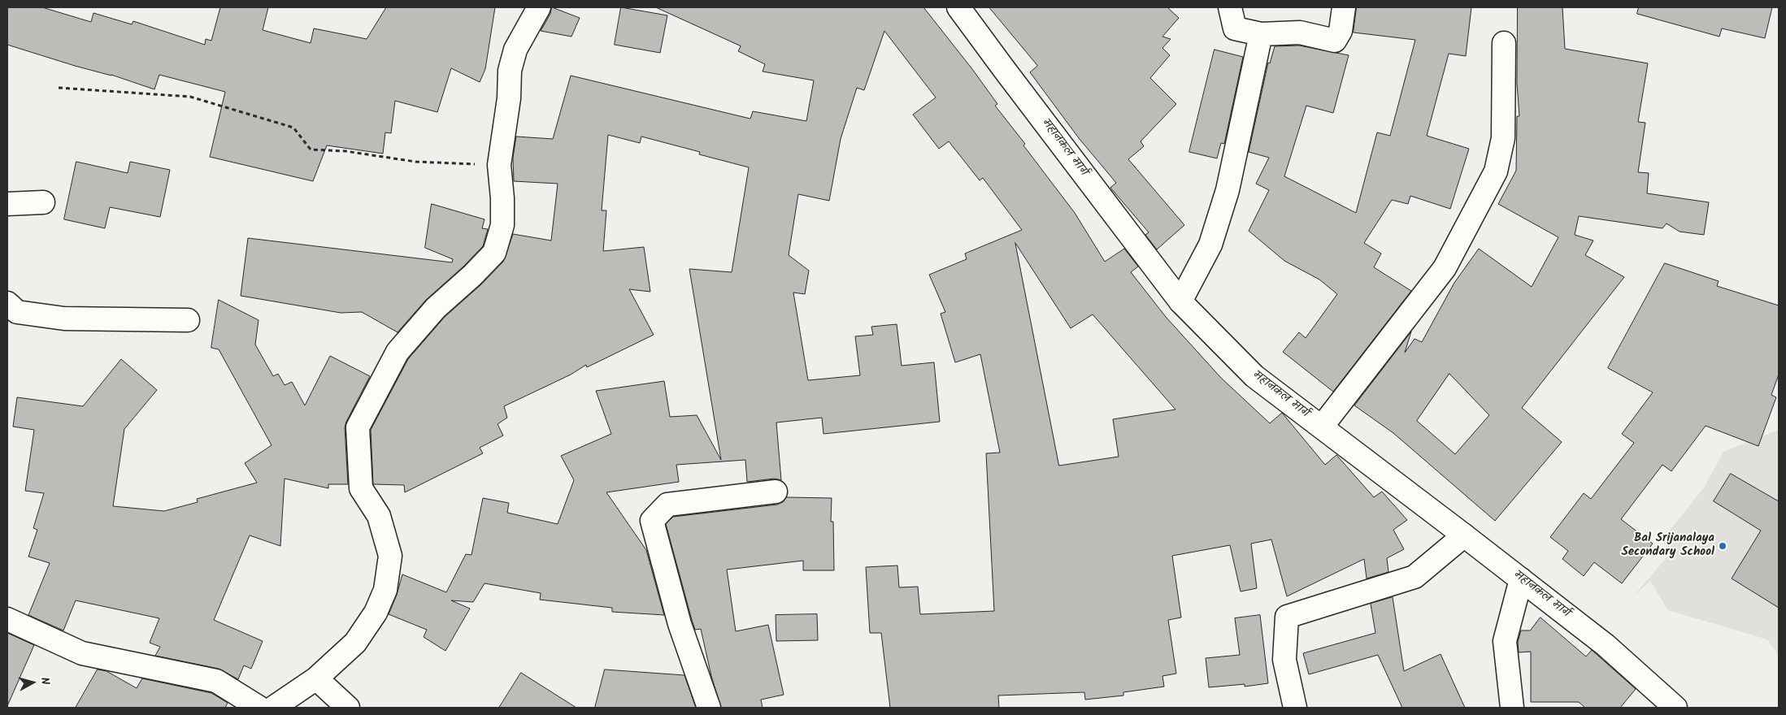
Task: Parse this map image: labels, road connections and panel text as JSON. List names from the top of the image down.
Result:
{
  "streets": {
    "street": ["महानकल मार्ग"]
  },
  "places": ["Bal Srijanalaya Secondary School"],
  "north": "right"
}
